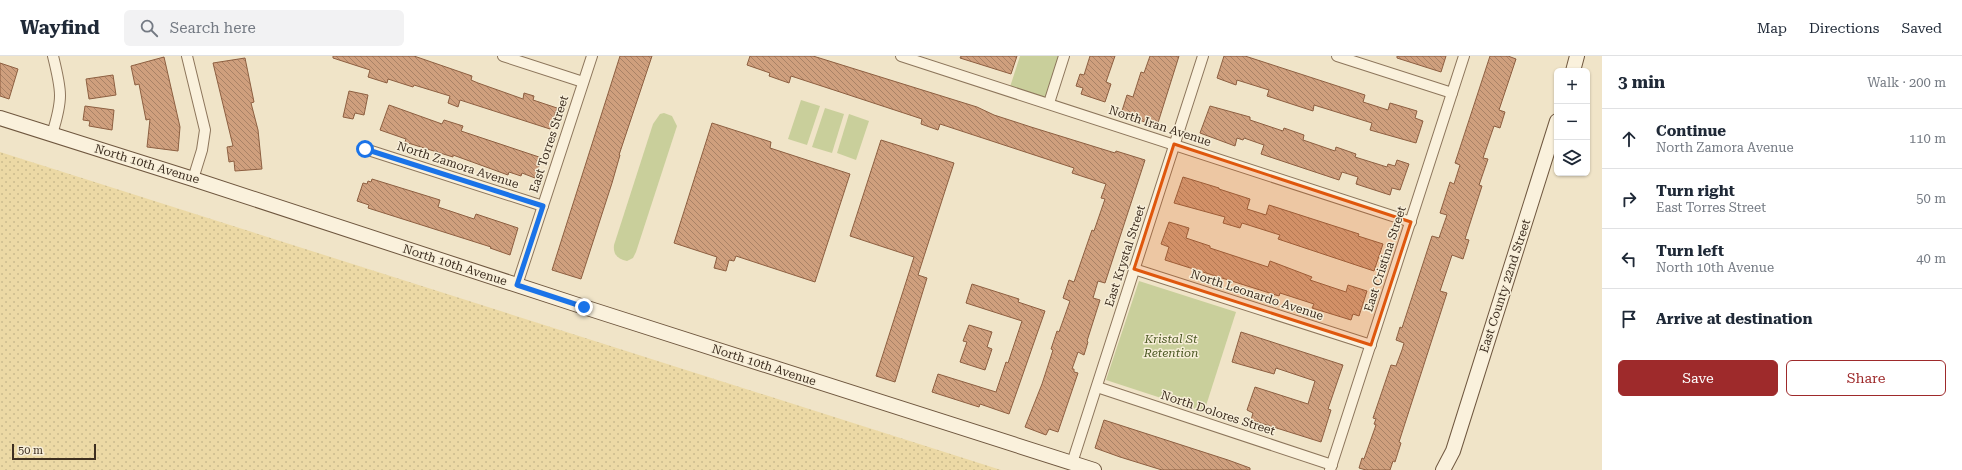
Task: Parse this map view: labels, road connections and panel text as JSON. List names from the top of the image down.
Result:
{
  "streets": {
    "main road": ["North 10th Avenue", "East County 22nd Street"],
    "street": [
      "North Iran Avenue",
      "East Torres Street",
      "North Zamora Avenue",
      "East Krystal Street",
      "East Cristina Street",
      "North Leonardo Avenue",
      "North Dolores Street"
    ]
  },
  "crossings": [
    ["North Iran Avenue", "East Krystal Street"],
    ["North Iran Avenue", "East Cristina Street"],
    ["East Torres Street", "North 10th Avenue"],
    ["East Torres Street", "North Zamora Avenue"],
    ["North 10th Avenue", "East Krystal Street"],
    ["East Krystal Street", "North Leonardo Avenue"],
    ["East Krystal Street", "North Dolores Street"],
    ["East Cristina Street", "North Leonardo Avenue"],
    ["East Cristina Street", "North Dolores Street"]
  ],
  "parks": ["Kristal St Retention"],
  "scale_bar": "50 m",
  "page": {
    "header": "Wayfind",
    "search": "Search here",
    "nav": ["Map", "Directions", "Saved"],
    "heading": ["3 min", "Walk · 200 m"],
    "map_buttons": ["+", "−"],
    "list": [
      ["Continue", "North Zamora Avenue", "110 m"],
      ["Turn right", "East Torres Street", "50 m"],
      ["Turn left", "North 10th Avenue", "40 m"],
      "Arrive at destination"
    ],
    "buttons": ["Save", "Share"],
    "scale": "50 m"
  }
}
